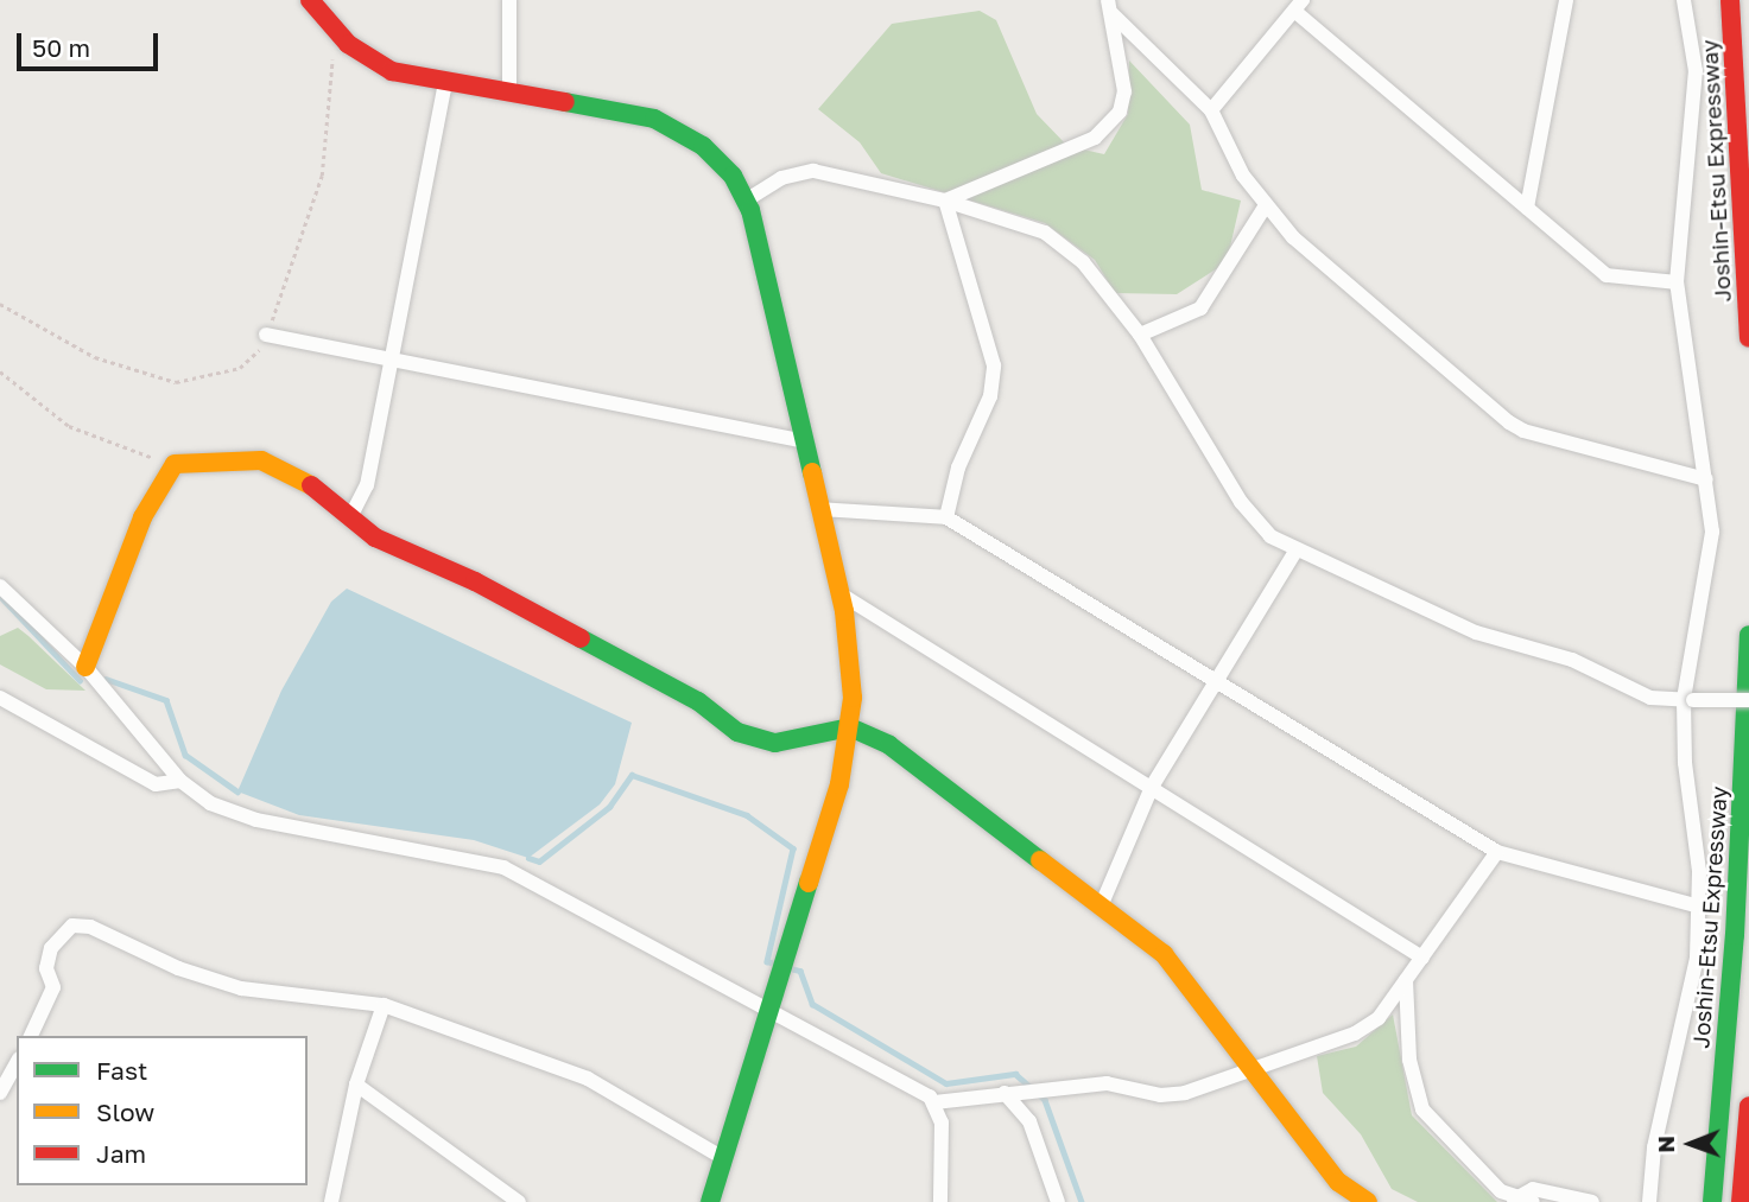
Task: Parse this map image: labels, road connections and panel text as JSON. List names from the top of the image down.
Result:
{
  "streets": {
    "main road": ["Joshin-Etsu Expressway"]
  },
  "legend": ["Fast", "Slow", "Jam"],
  "scale_bar": "50 m",
  "north": "left"
}
